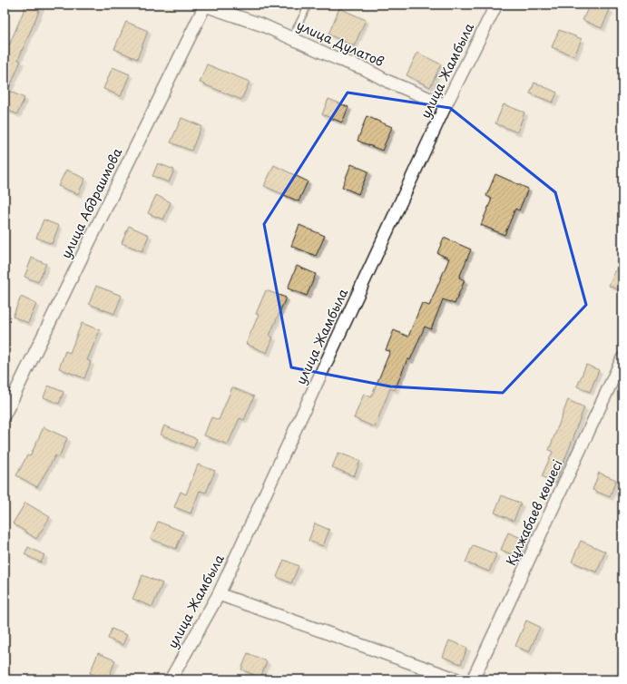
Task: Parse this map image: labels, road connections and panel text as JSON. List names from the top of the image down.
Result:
{
  "streets": {
    "street": [
      "улица Дулатов",
      "улица Жамбыла",
      "улица Абдраимова",
      "Құлжабаев көшесі"
    ]
  },
  "crossings": [
    ["улица Дулатов", "улица Жамбыла"],
    ["улица Дулатов", "улица Абдраимова"]
  ]
}
